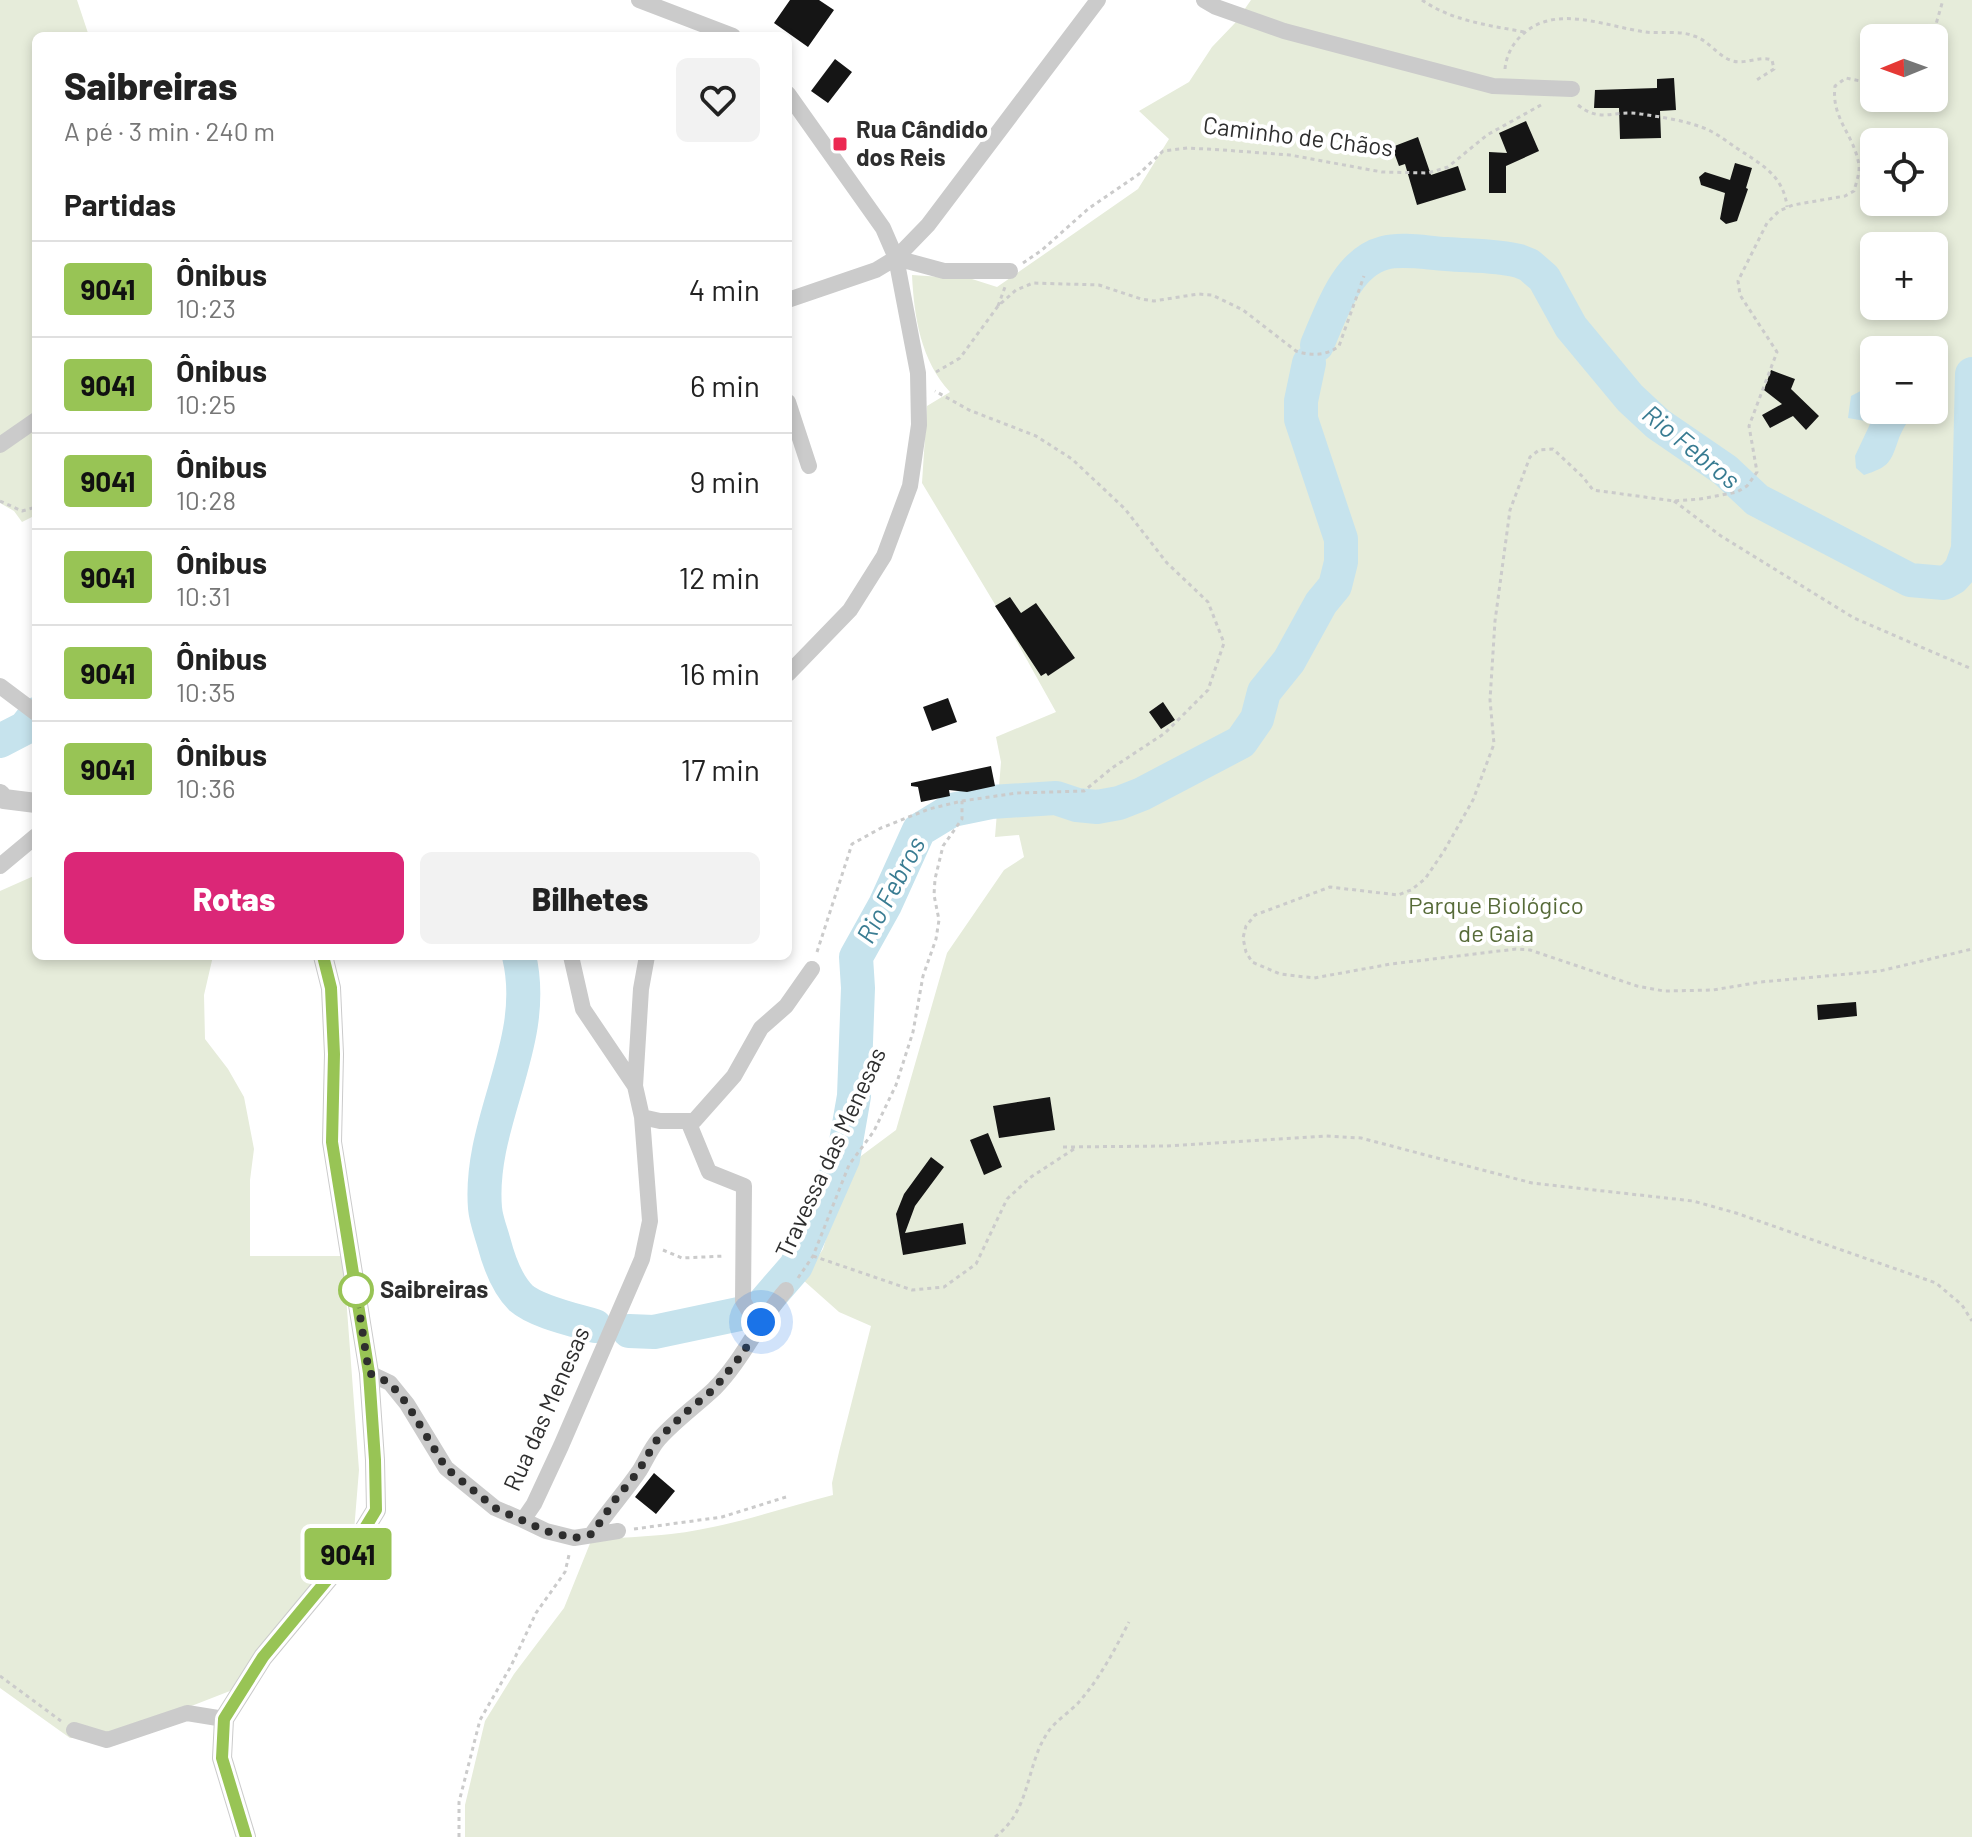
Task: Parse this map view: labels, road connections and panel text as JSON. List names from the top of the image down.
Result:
{
  "streets": {
    "street": ["Travessa das Menesas", "Rua das Menesas"],
    "path": ["Caminho de Chãos"]
  },
  "water": ["Rio Febros"],
  "parks": ["Parque Biológico de Gaia"],
  "places": {
    "transit": ["Rua Cândido dos Reis"],
    "other": ["Saibreiras"]
  },
  "lines": ["bus line 9041"],
  "north": "left",
  "page": {
    "on_map": "9041",
    "map_buttons": ["+", "−"],
    "heading": [
      ["Saibreiras", "A pé · 3 min · 240 m"],
      "Partidas"
    ],
    "list": [
      {
        "mark": "9041",
        "name": "Ônibus",
        "note": "10:23",
        "value": "4 min"
      },
      {
        "mark": "9041",
        "name": "Ônibus",
        "note": "10:25",
        "value": "6 min"
      },
      {
        "mark": "9041",
        "name": "Ônibus",
        "note": "10:28",
        "value": "9 min"
      },
      {
        "mark": "9041",
        "name": "Ônibus",
        "note": "10:31",
        "value": "12 min"
      },
      {
        "mark": "9041",
        "name": "Ônibus",
        "note": "10:35",
        "value": "16 min"
      },
      {
        "mark": "9041",
        "name": "Ônibus",
        "note": "10:36",
        "value": "17 min"
      }
    ],
    "buttons": ["Rotas", "Bilhetes"]
  }
}
